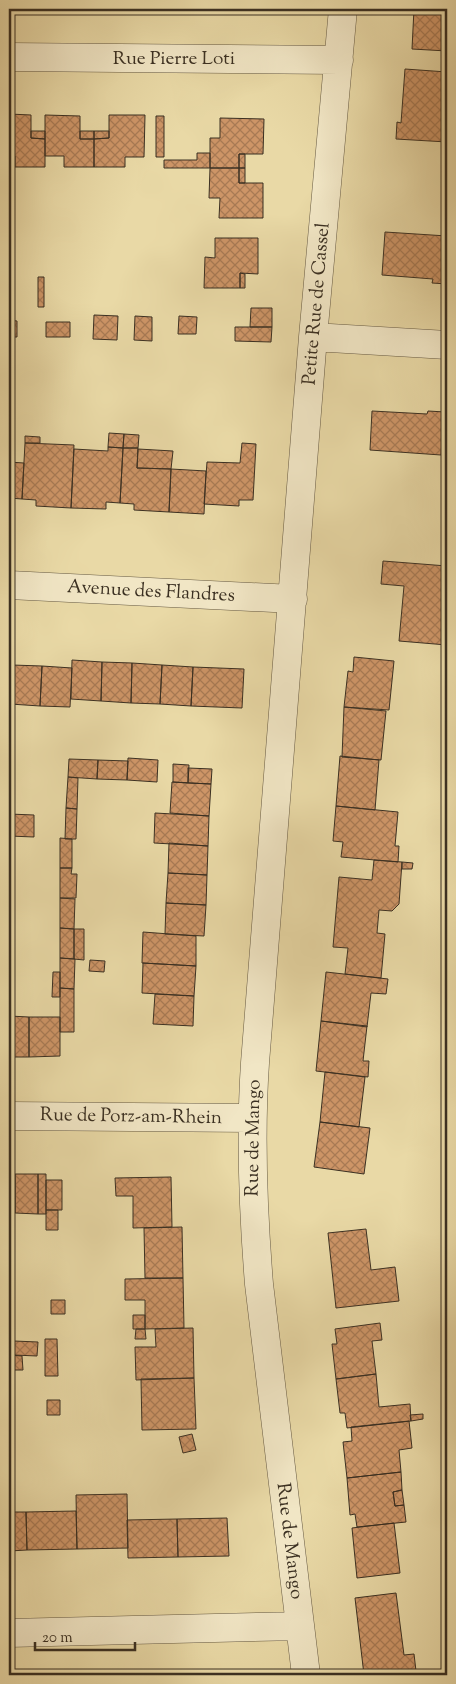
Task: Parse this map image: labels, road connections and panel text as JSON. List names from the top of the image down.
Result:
{
  "streets": {
    "street": [
      "Rue Pierre Loti",
      "Petite Rue de Cassel",
      "Avenue des Flandres",
      "Rue de Porz-am-Rhein",
      "Rue de Mango"
    ]
  },
  "crossings": [
    ["Rue Pierre Loti", "Petite Rue de Cassel"],
    ["Petite Rue de Cassel", "Avenue des Flandres"],
    ["Petite Rue de Cassel", "Rue de Mango"],
    ["Avenue des Flandres", "Rue de Mango"],
    ["Rue de Porz-am-Rhein", "Rue de Mango"]
  ],
  "scale_bar": "20 m"
}
